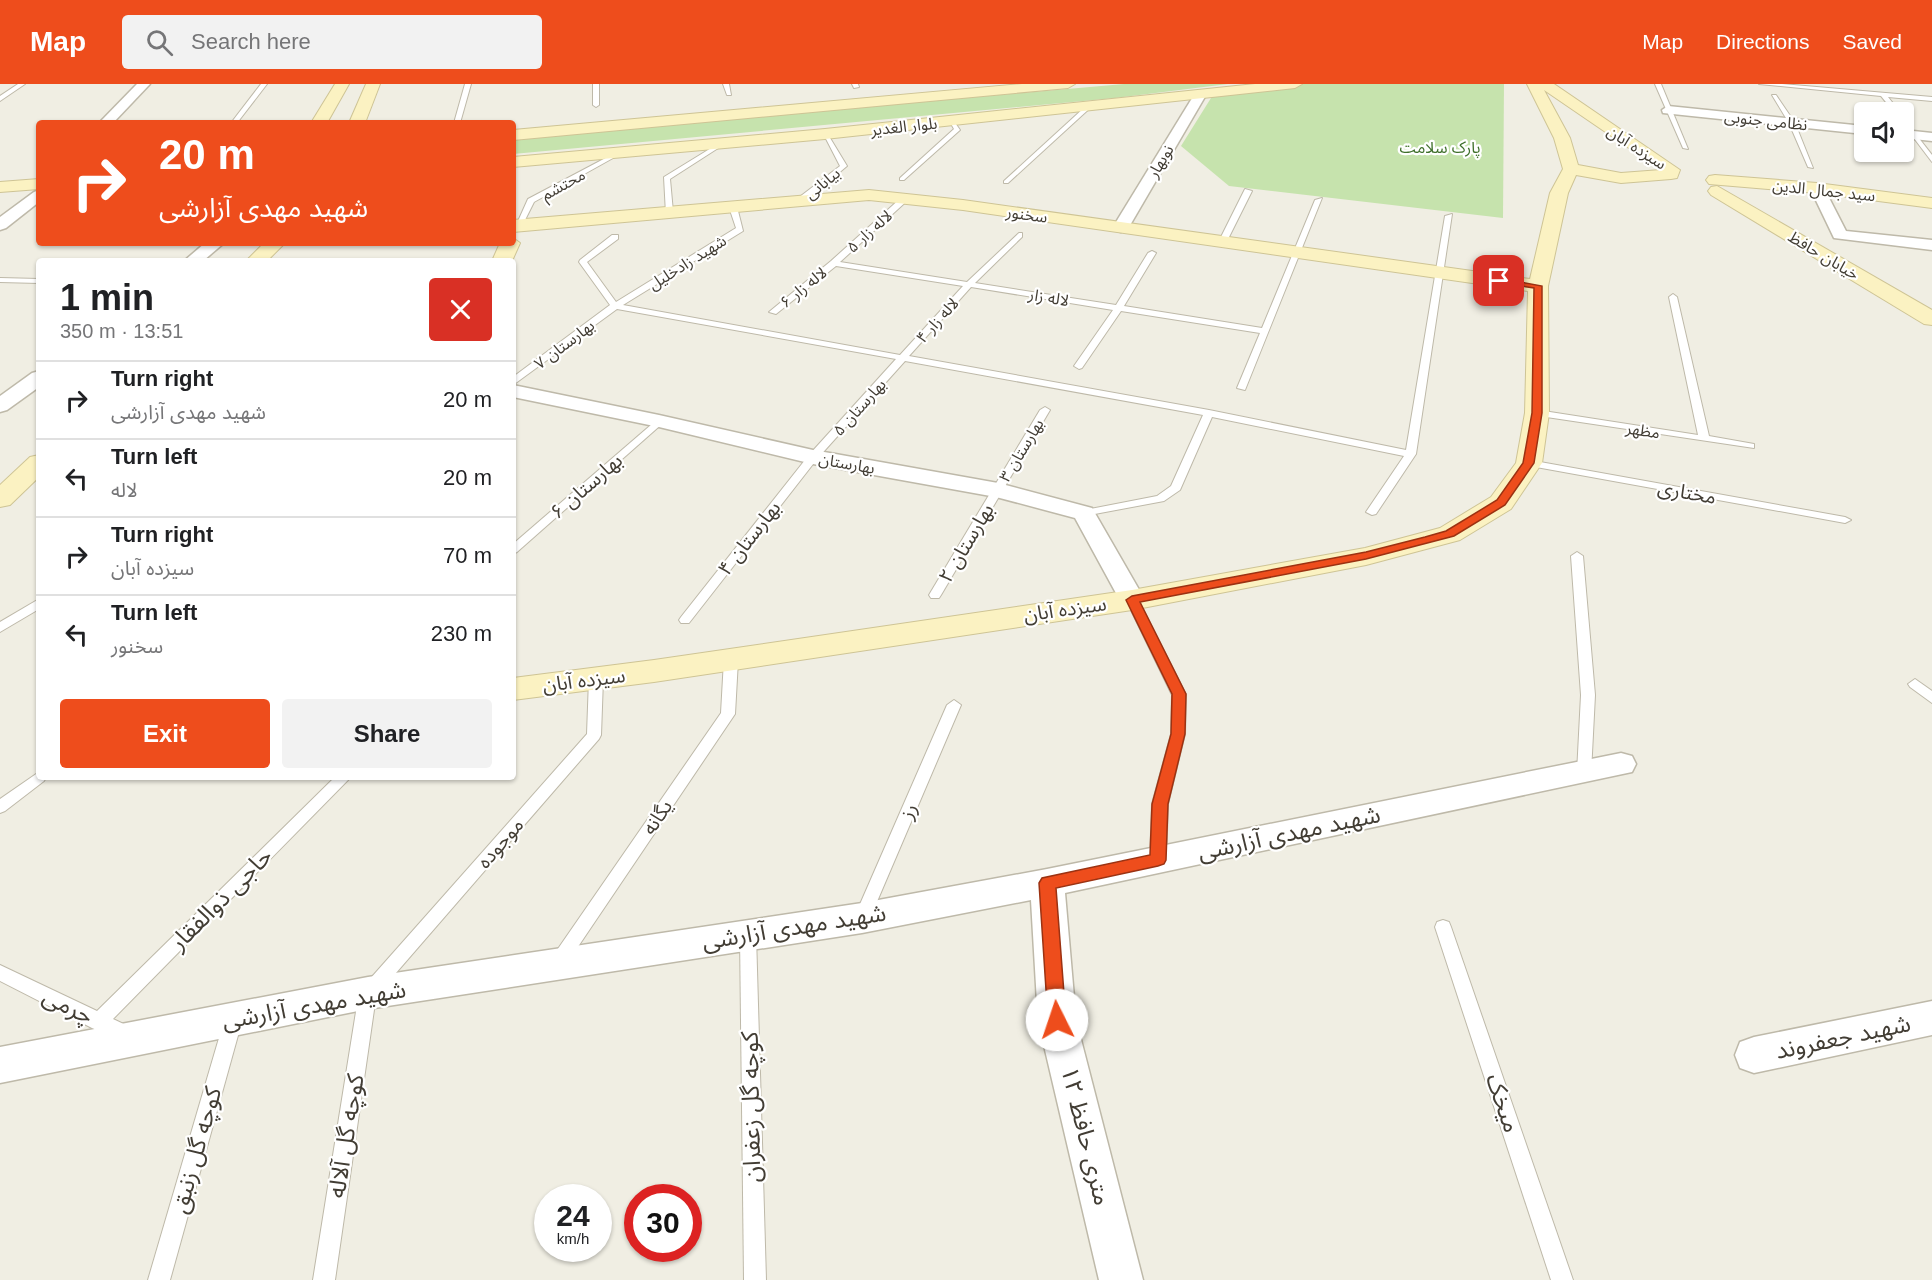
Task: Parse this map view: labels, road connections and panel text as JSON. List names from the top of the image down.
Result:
{
  "streets": {
    "street": [
      "نظامی جنوبی",
      "بلوار الغدیر",
      "سیزده آبان",
      "نوبهار",
      "سید جمال الدین",
      "سخنور",
      "خیابان حافظ",
      "بهارستان",
      "شهید مهدی آزارشی",
      "شهید جعفروند",
      "۱۲ متری حافظ"
    ],
    "lane": [
      "بیابانی",
      "محتشم",
      "لاله زار ۵",
      "شهید زادخلیل",
      "لاله زار ۶",
      "لاله زار",
      "لاله زار ۴",
      "بهارستان ۷",
      "بهارستان ۵",
      "مظهر",
      "بهارستان ۳",
      "بهارستان ۶",
      "مختاری",
      "بهارستان ۴",
      "بهارستان ۲",
      "رز",
      "یگانه",
      "موجوده",
      "حاجی ذوالفقار",
      "چرمی",
      "میخک",
      "کوچه گل زعفران",
      "کوچه گل آلاله",
      "کوچه گل زنبق"
    ]
  },
  "crossings": [
    ["بلوار الغدیر", "نوبهار"],
    ["بلوار الغدیر", "بیابانی"],
    ["بلوار الغدیر", "محتشم"],
    ["سیزده آبان", "سخنور"],
    ["سیزده آبان", "خیابان حافظ"],
    ["سیزده آبان", "مظهر"],
    ["سیزده آبان", "مختاری"],
    ["سیزده آبان", "یگانه"],
    ["سیزده آبان", "موجوده"],
    ["نوبهار", "سخنور"],
    ["بیابانی", "سخنور"],
    ["سید جمال الدین", "خیابان حافظ"],
    ["سخنور", "لاله زار ۵"],
    ["سخنور", "شهید زادخلیل"],
    ["لاله زار ۵", "لاله زار ۶"],
    ["لاله زار ۵", "لاله زار"],
    ["شهید زادخلیل", "بهارستان ۷"],
    ["لاله زار ۶", "لاله زار"],
    ["لاله زار", "لاله زار ۴"],
    ["لاله زار ۴", "بهارستان ۵"],
    ["بهارستان ۵", "بهارستان"],
    ["بهارستان ۵", "بهارستان ۴"],
    ["بهارستان ۳", "بهارستان"],
    ["بهارستان ۳", "بهارستان ۲"],
    ["بهارستان", "بهارستان ۶"],
    ["بهارستان", "بهارستان ۴"],
    ["بهارستان", "بهارستان ۲"],
    ["رز", "شهید مهدی آزارشی"],
    ["یگانه", "شهید مهدی آزارشی"],
    ["شهید مهدی آزارشی", "موجوده"],
    ["شهید مهدی آزارشی", "چرمی"],
    ["شهید مهدی آزارشی", "کوچه گل زعفران"],
    ["شهید مهدی آزارشی", "کوچه گل آلاله"],
    ["شهید مهدی آزارشی", "۱۲ متری حافظ"],
    ["شهید مهدی آزارشی", "کوچه گل زنبق"],
    ["موجوده", "کوچه گل آلاله"],
    ["حاجی ذوالفقار", "چرمی"]
  ],
  "parks": ["پارک سلامت"],
  "page": {
    "header": "Map",
    "search": "Search here",
    "nav": ["Map", "Directions", "Saved"],
    "turn": ["20 m", "شهید مهدی آزارشی"],
    "heading": ["1 min", "350 m · 13:51"],
    "list": [
      {
        "name": "Turn right",
        "note": "شهید مهدی آزارشی",
        "value": "20 m"
      },
      {
        "name": "Turn left",
        "note": "لاله",
        "value": "20 m"
      },
      {
        "name": "Turn right",
        "note": "سیزده آبان",
        "value": "70 m"
      },
      {
        "name": "Turn left",
        "note": "سخنور",
        "value": "230 m"
      }
    ],
    "buttons": ["Exit", "Share"],
    "speed": "24 km/h",
    "limit": "30"
  }
}
